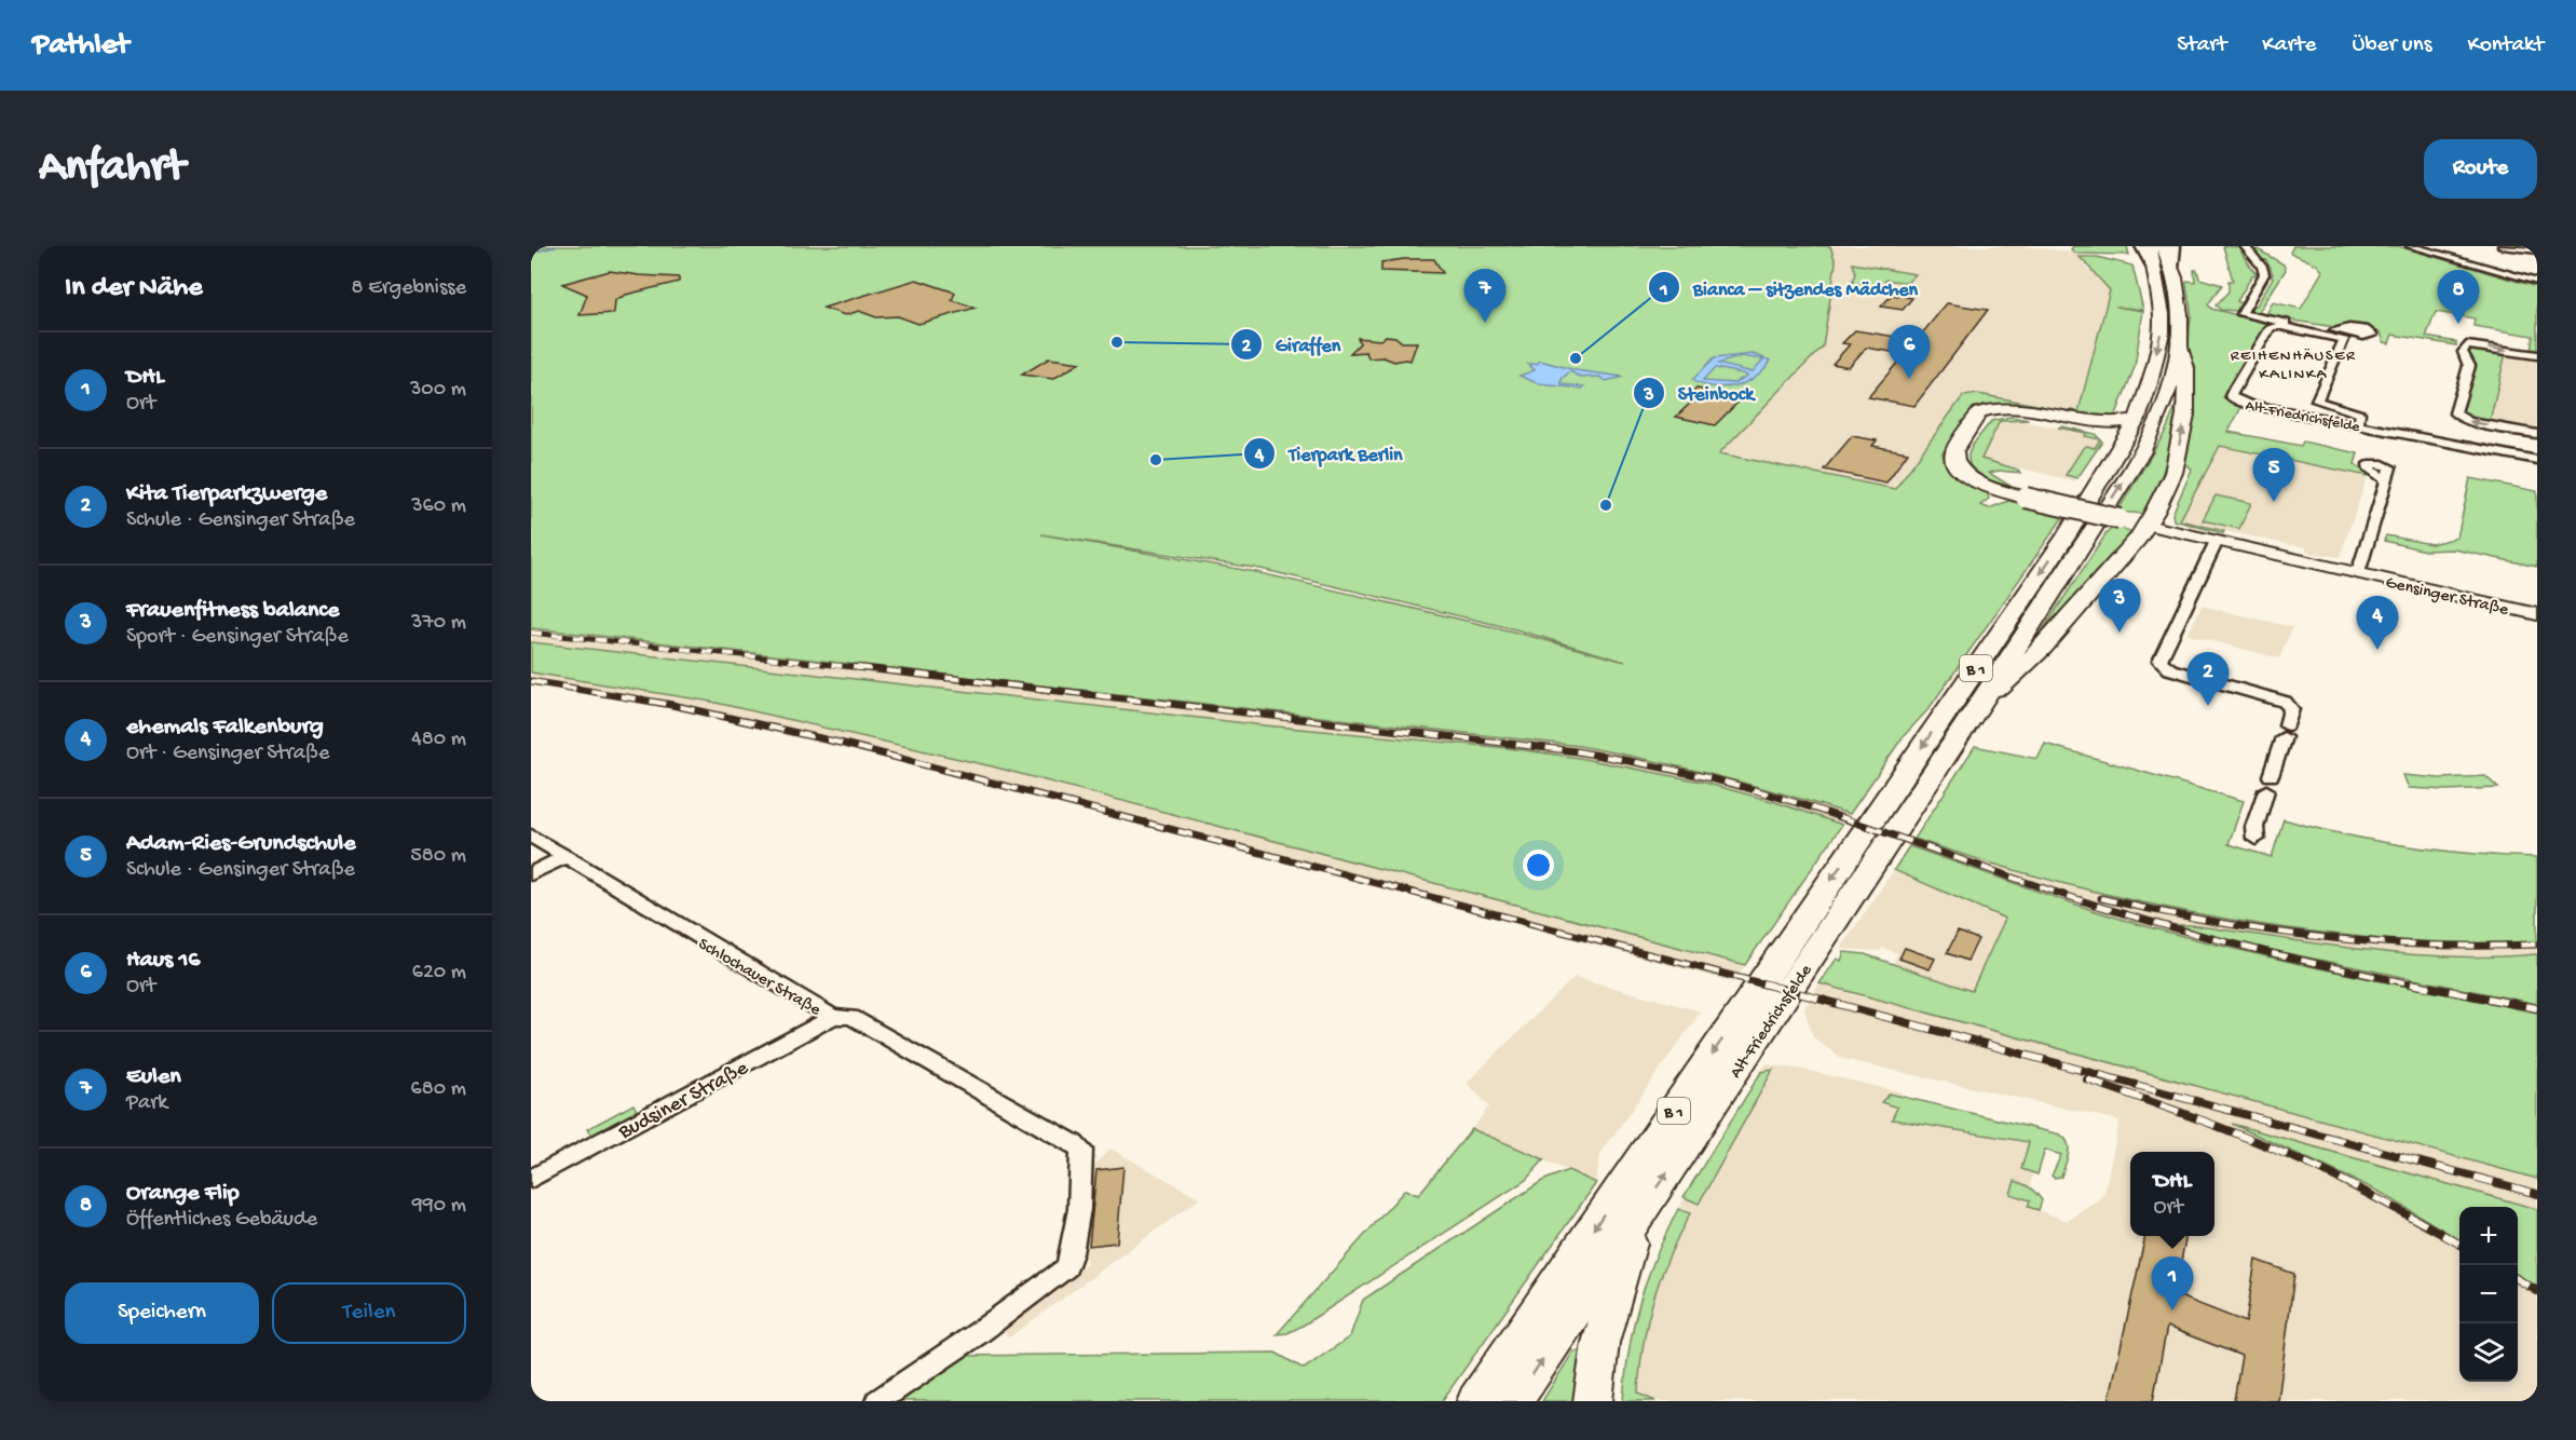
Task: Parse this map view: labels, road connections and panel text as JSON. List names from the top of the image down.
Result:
{
  "streets": {
    "main road": ["Alt-Friedrichsfelde", "B 1"],
    "street": ["Gensinger Straße", "Schlochauer Straße", "Budsiner Straße"]
  },
  "crossings": [
    ["Alt-Friedrichsfelde", "B 1"],
    ["Schlochauer Straße", "Budsiner Straße"]
  ],
  "districts": ["REIHENHÄUSER KALINKA"],
  "places": [
    "Giraffen",
    "Bianca – sitzendes Mädchen",
    "Tierpark Berlin",
    "Steinbock"
  ],
  "page": {
    "header": "Pathlet",
    "nav": [
      "Start",
      "Karte",
      "Über uns",
      "Kontakt"
    ],
    "buttons": [
      "Route",
      ["Speichern", "Teilen"]
    ],
    "title": "Anfahrt",
    "heading": ["In der Nähe", "8 Ergebnisse"],
    "pins": [
      "7",
      "8",
      "6",
      "5",
      "3",
      "4",
      "2",
      "1"
    ],
    "list": [
      {
        "mark": "1",
        "name": "DHL",
        "note": "Ort",
        "value": "300 m"
      },
      {
        "mark": "2",
        "name": "Kita Tierparkzwerge",
        "note": "Schule · Gensinger Straße",
        "value": "360 m"
      },
      {
        "mark": "3",
        "name": "Frauenfitness balance",
        "note": "Sport · Gensinger Straße",
        "value": "370 m"
      },
      {
        "mark": "4",
        "name": "ehemals Falkenburg",
        "note": "Ort · Gensinger Straße",
        "value": "480 m"
      },
      {
        "mark": "5",
        "name": "Adam-Ries-Grundschule",
        "note": "Schule · Gensinger Straße",
        "value": "580 m"
      },
      {
        "mark": "6",
        "name": "Haus 16",
        "note": "Ort",
        "value": "620 m"
      },
      {
        "mark": "7",
        "name": "Eulen",
        "note": "Park",
        "value": "680 m"
      },
      {
        "mark": "8",
        "name": "Orange Flip",
        "note": "Öffentliches Gebäude",
        "value": "990 m"
      }
    ],
    "popup": ["DHL", "Ort"],
    "map_buttons": ["+", "−"]
  }
}
